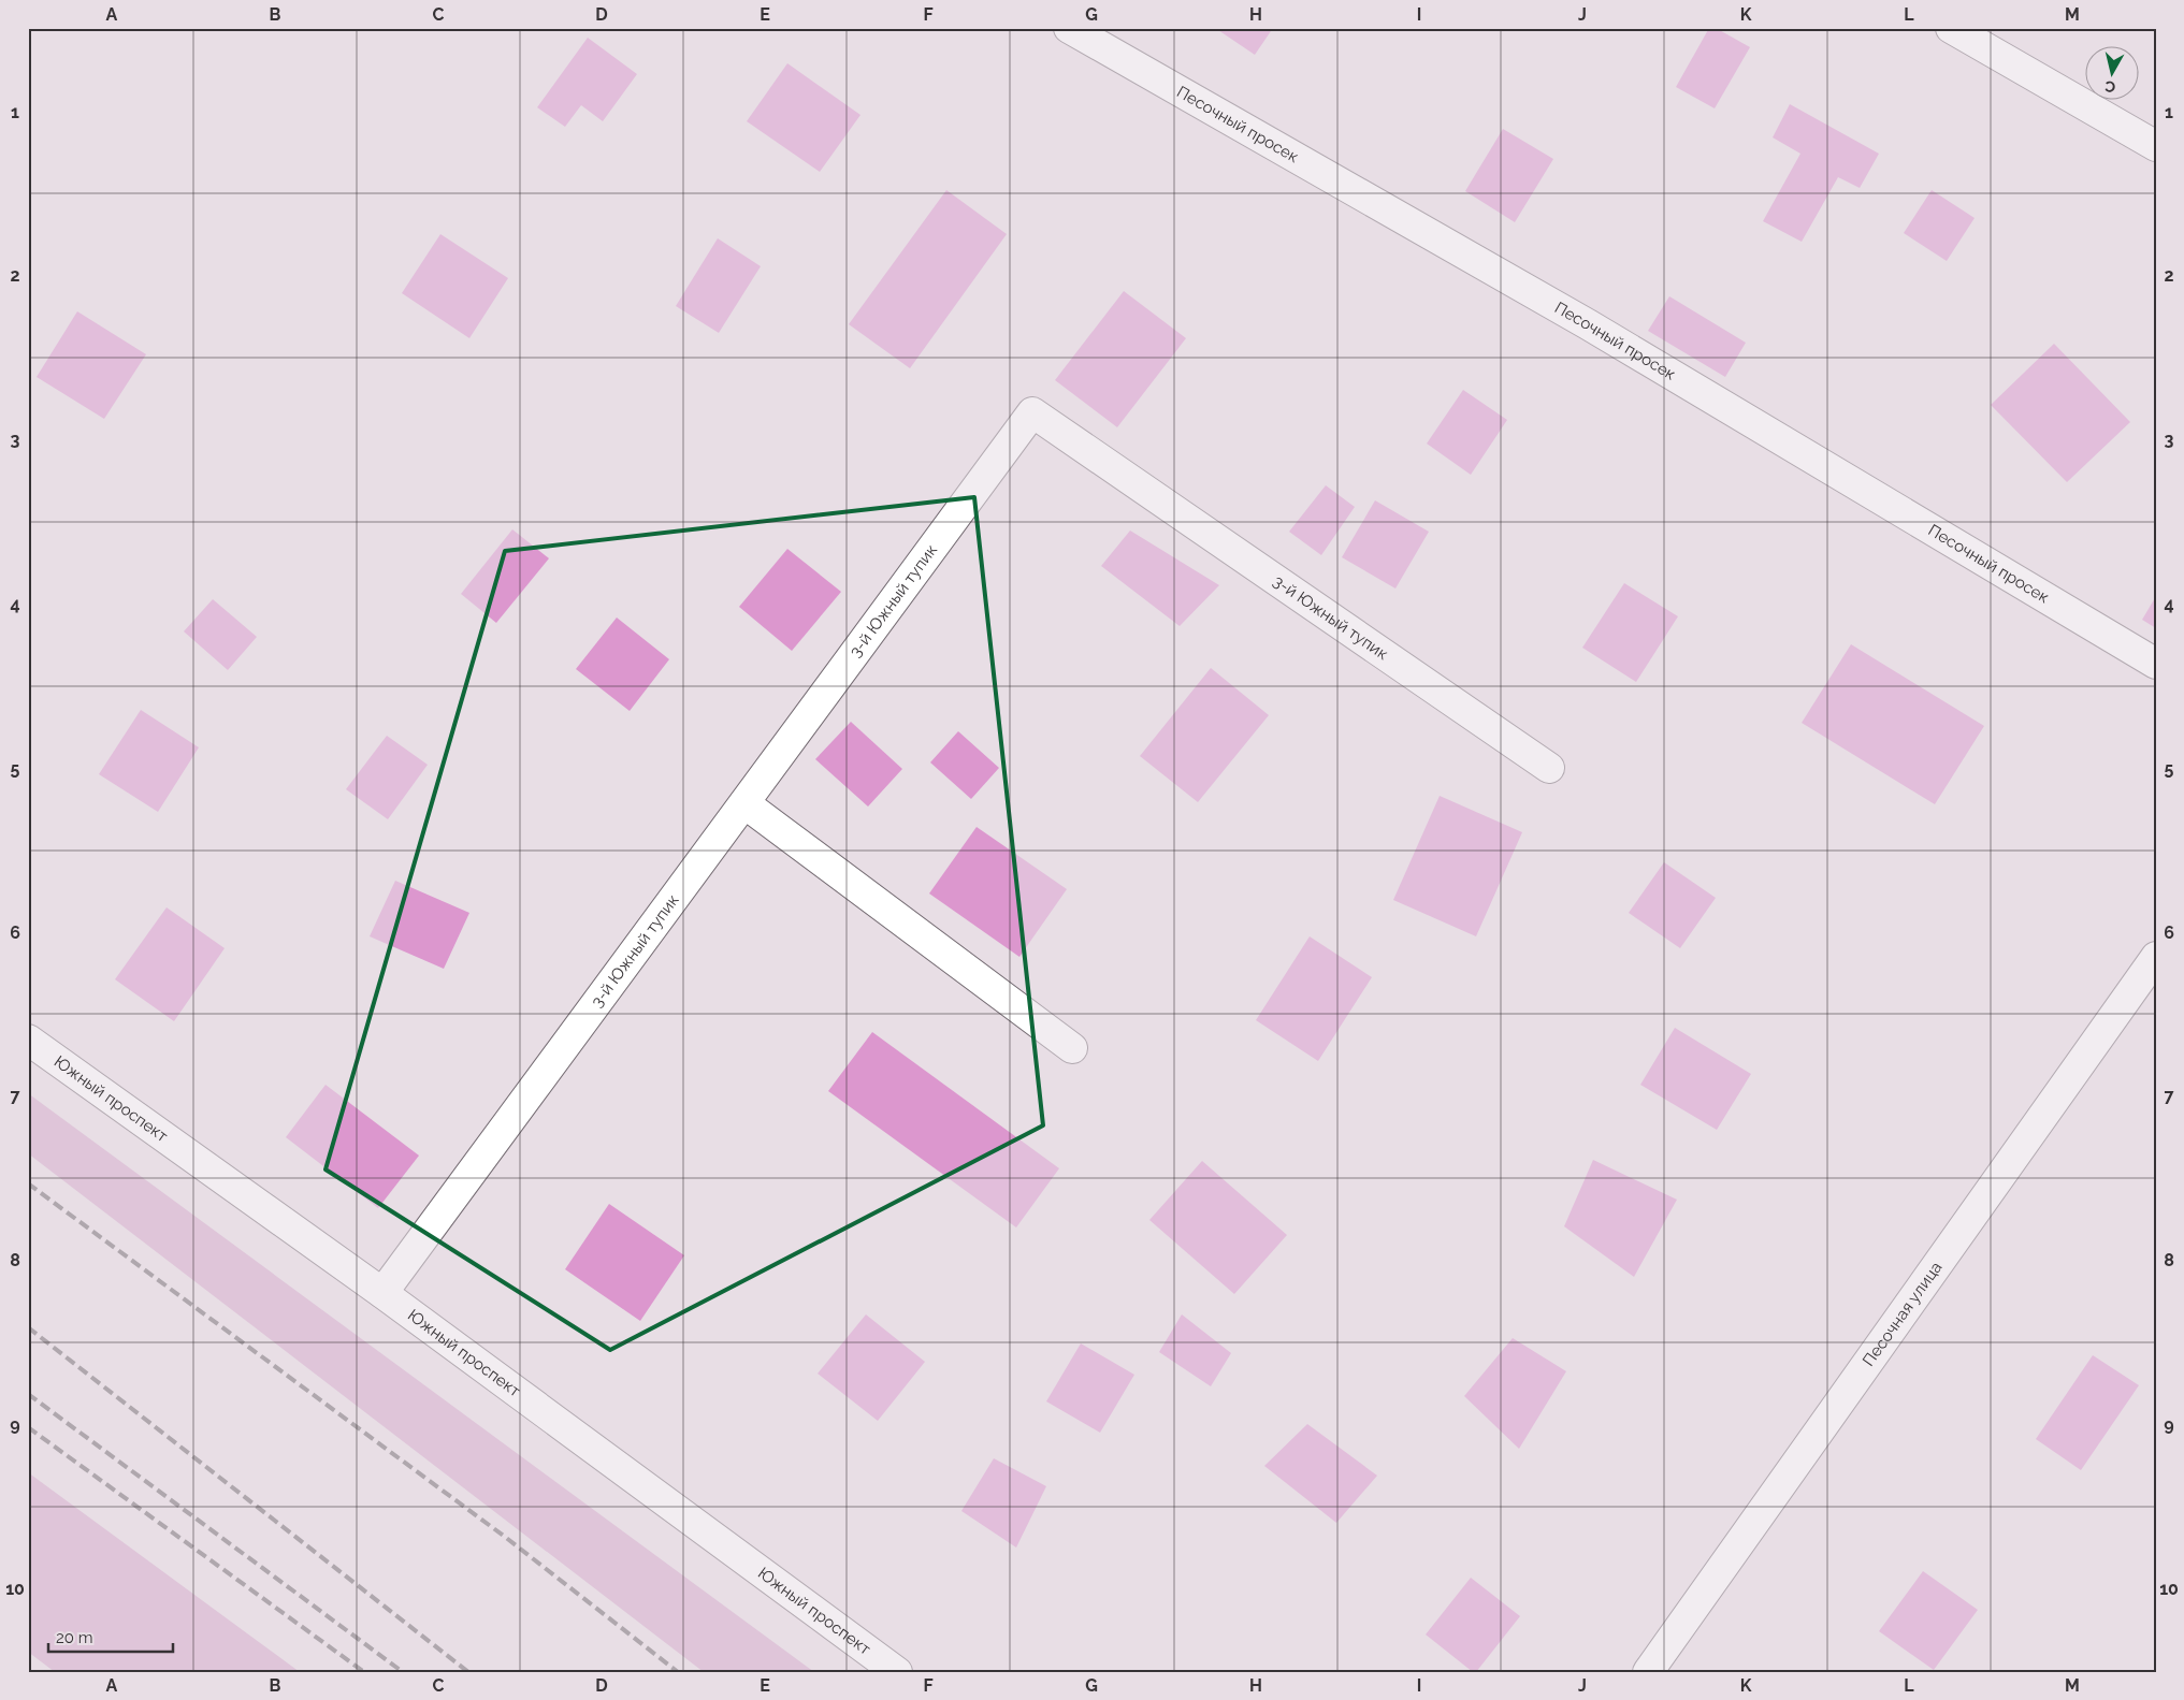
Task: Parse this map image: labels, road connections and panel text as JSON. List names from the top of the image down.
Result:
{
  "streets": {
    "street": [
      "Песочный просек",
      "3-й Южный тупик",
      "Южный проспект",
      "Песочная улица"
    ]
  },
  "crossings": [
    ["3-й Южный тупик", "Южный проспект"]
  ],
  "scale_bar": "20 m",
  "north": "bottom",
  "grid": {
    "columns": [
      "A",
      "B",
      "C",
      "D",
      "E",
      "F",
      "G",
      "H",
      "I",
      "J",
      "K",
      "L",
      "M"
    ],
    "rows": [
      "1",
      "2",
      "3",
      "4",
      "5",
      "6",
      "7",
      "8",
      "9",
      "10"
    ]
  }
}
